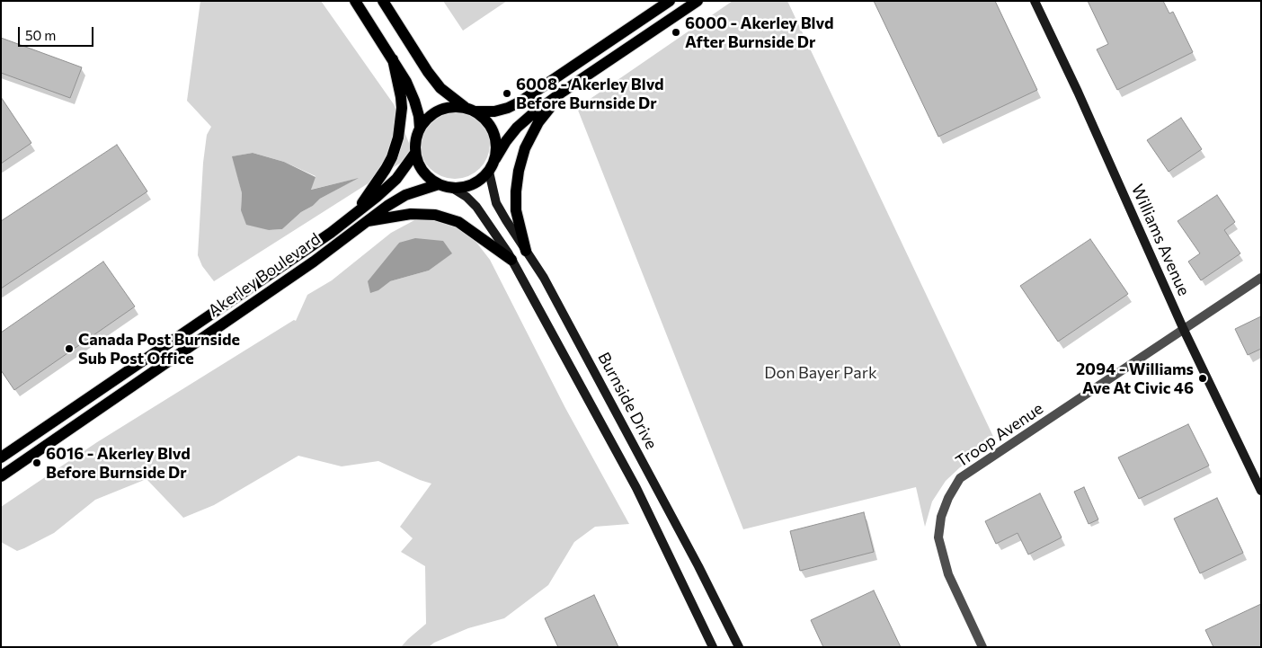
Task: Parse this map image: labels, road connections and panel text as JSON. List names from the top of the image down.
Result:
{
  "streets": {
    "main road": ["Williams Avenue", "Akerley Boulevard", "Burnside Drive"],
    "street": ["Troop Avenue"]
  },
  "crossings": [
    ["Williams Avenue", "Troop Avenue"],
    ["Akerley Boulevard", "Burnside Drive"]
  ],
  "parks": ["Don Bayer Park"],
  "places": [
    "6000 - Akerley Blvd After Burnside Dr",
    "6008 - Akerley Blvd Before Burnside Dr",
    "Canada Post Burnside Sub Post Office",
    "2094 - Williams Ave At Civic 46",
    "6016 - Akerley Blvd Before Burnside Dr"
  ],
  "scale_bar": "50 m"
}
